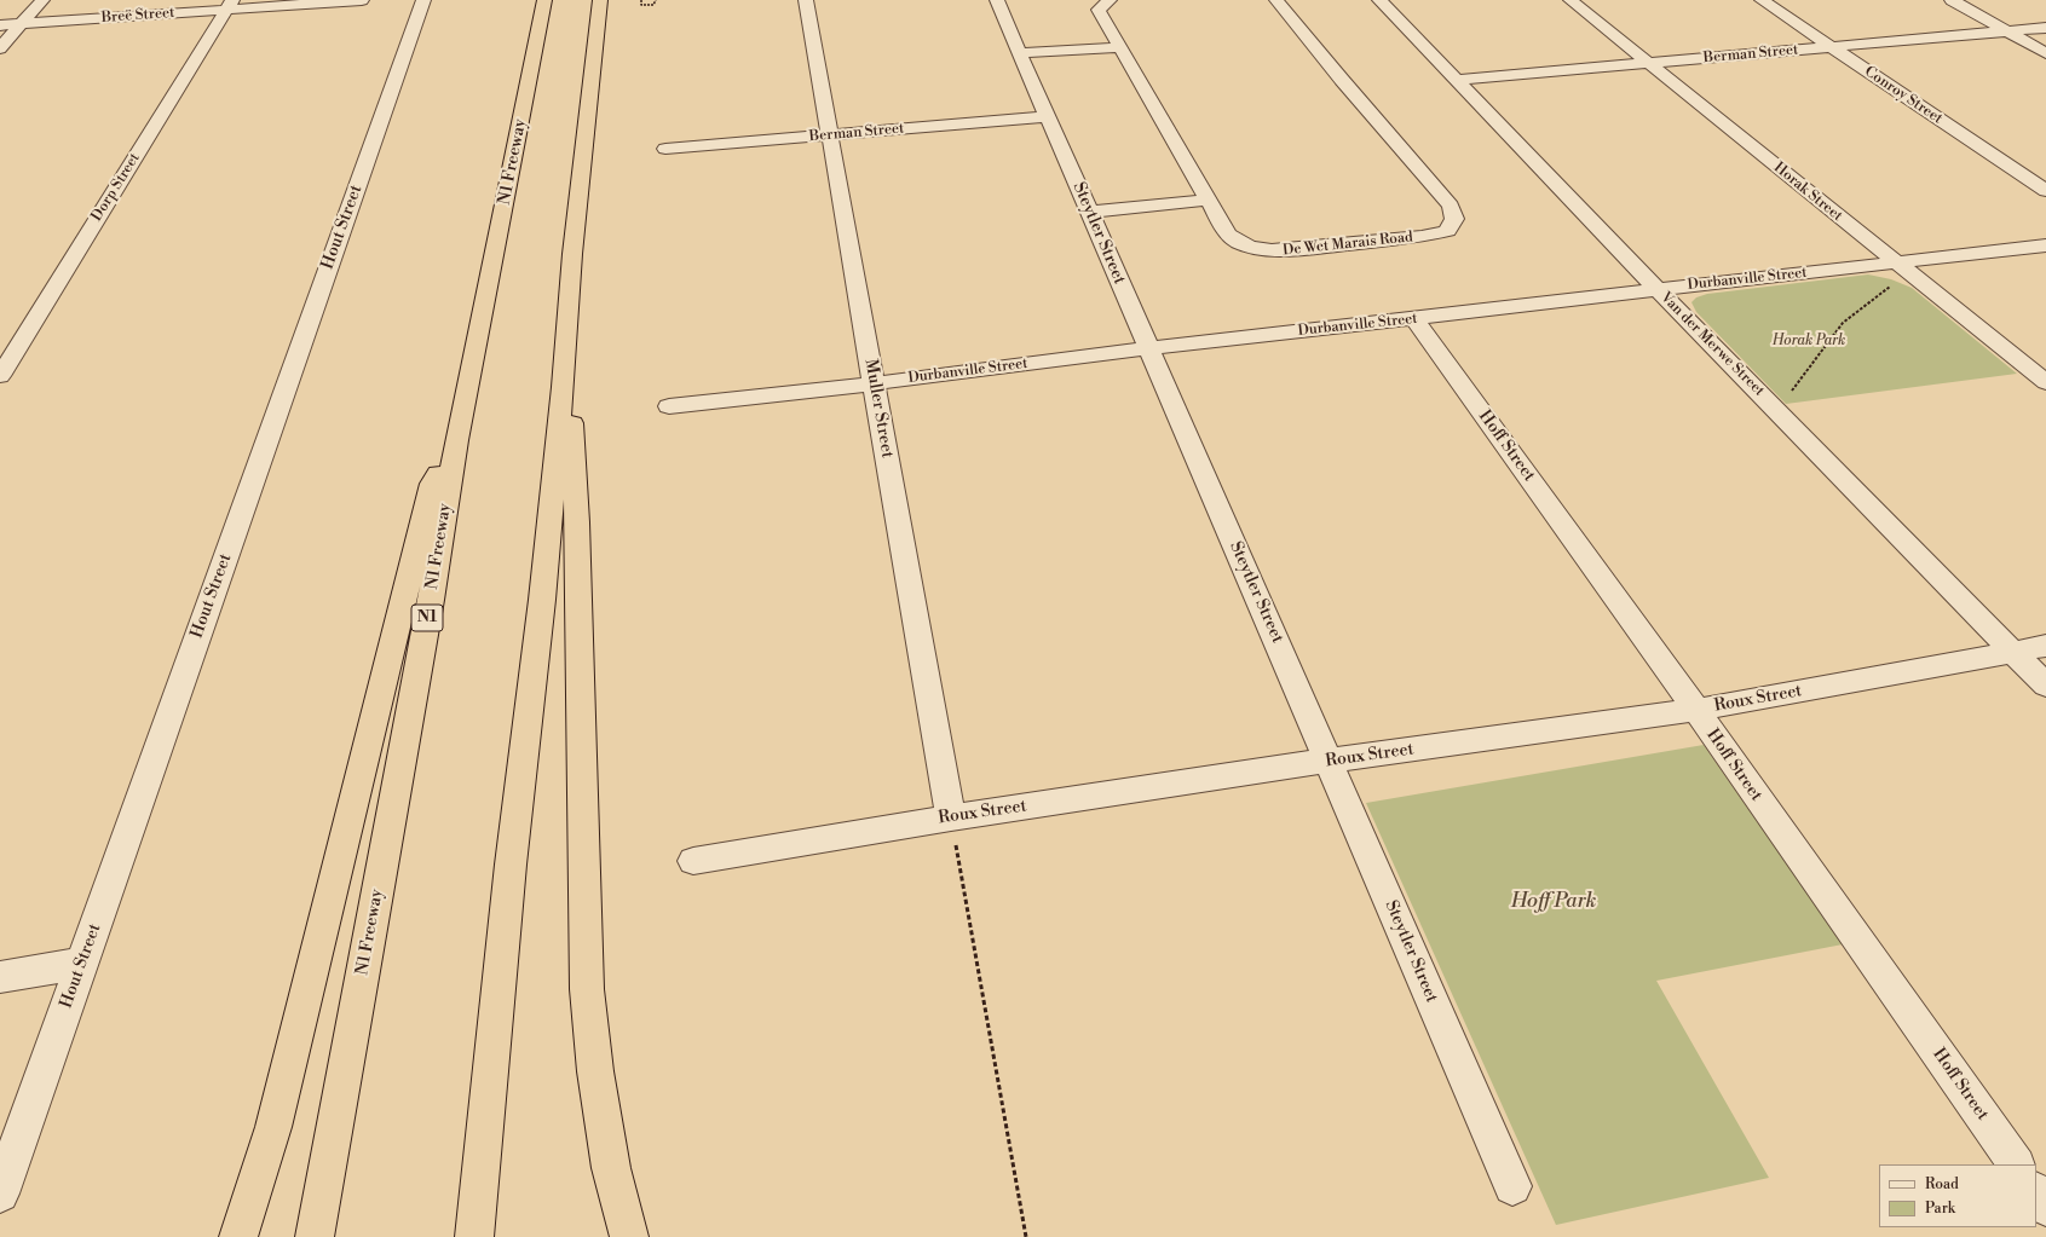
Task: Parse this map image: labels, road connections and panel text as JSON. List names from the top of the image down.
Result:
{
  "streets": {
    "highway": ["N1 Freeway", "N1"],
    "street": [
      "Breë Street",
      "Berman Street",
      "Conroy Street",
      "Dorp Street",
      "Horak Street",
      "Hout Street",
      "Steytler Street",
      "De Wet Marais Road",
      "Durbanville Street",
      "Van der Merwe Street",
      "Muller Street",
      "Hoff Street",
      "Roux Street"
    ]
  },
  "crossings": [
    ["Breë Street", "Dorp Street"],
    ["Berman Street", "Conroy Street"],
    ["Berman Street", "Horak Street"],
    ["Berman Street", "Steytler Street"],
    ["Berman Street", "Van der Merwe Street"],
    ["Berman Street", "Muller Street"],
    ["Horak Street", "Durbanville Street"],
    ["Steytler Street", "Durbanville Street"],
    ["Steytler Street", "Roux Street"],
    ["Durbanville Street", "Van der Merwe Street"],
    ["Durbanville Street", "Muller Street"],
    ["Durbanville Street", "Hoff Street"],
    ["Van der Merwe Street", "Roux Street"],
    ["Muller Street", "Roux Street"],
    ["Hoff Street", "Roux Street"]
  ],
  "parks": ["Horak Park", "Hoff Park"],
  "legend": ["Road", "Park"]
}
